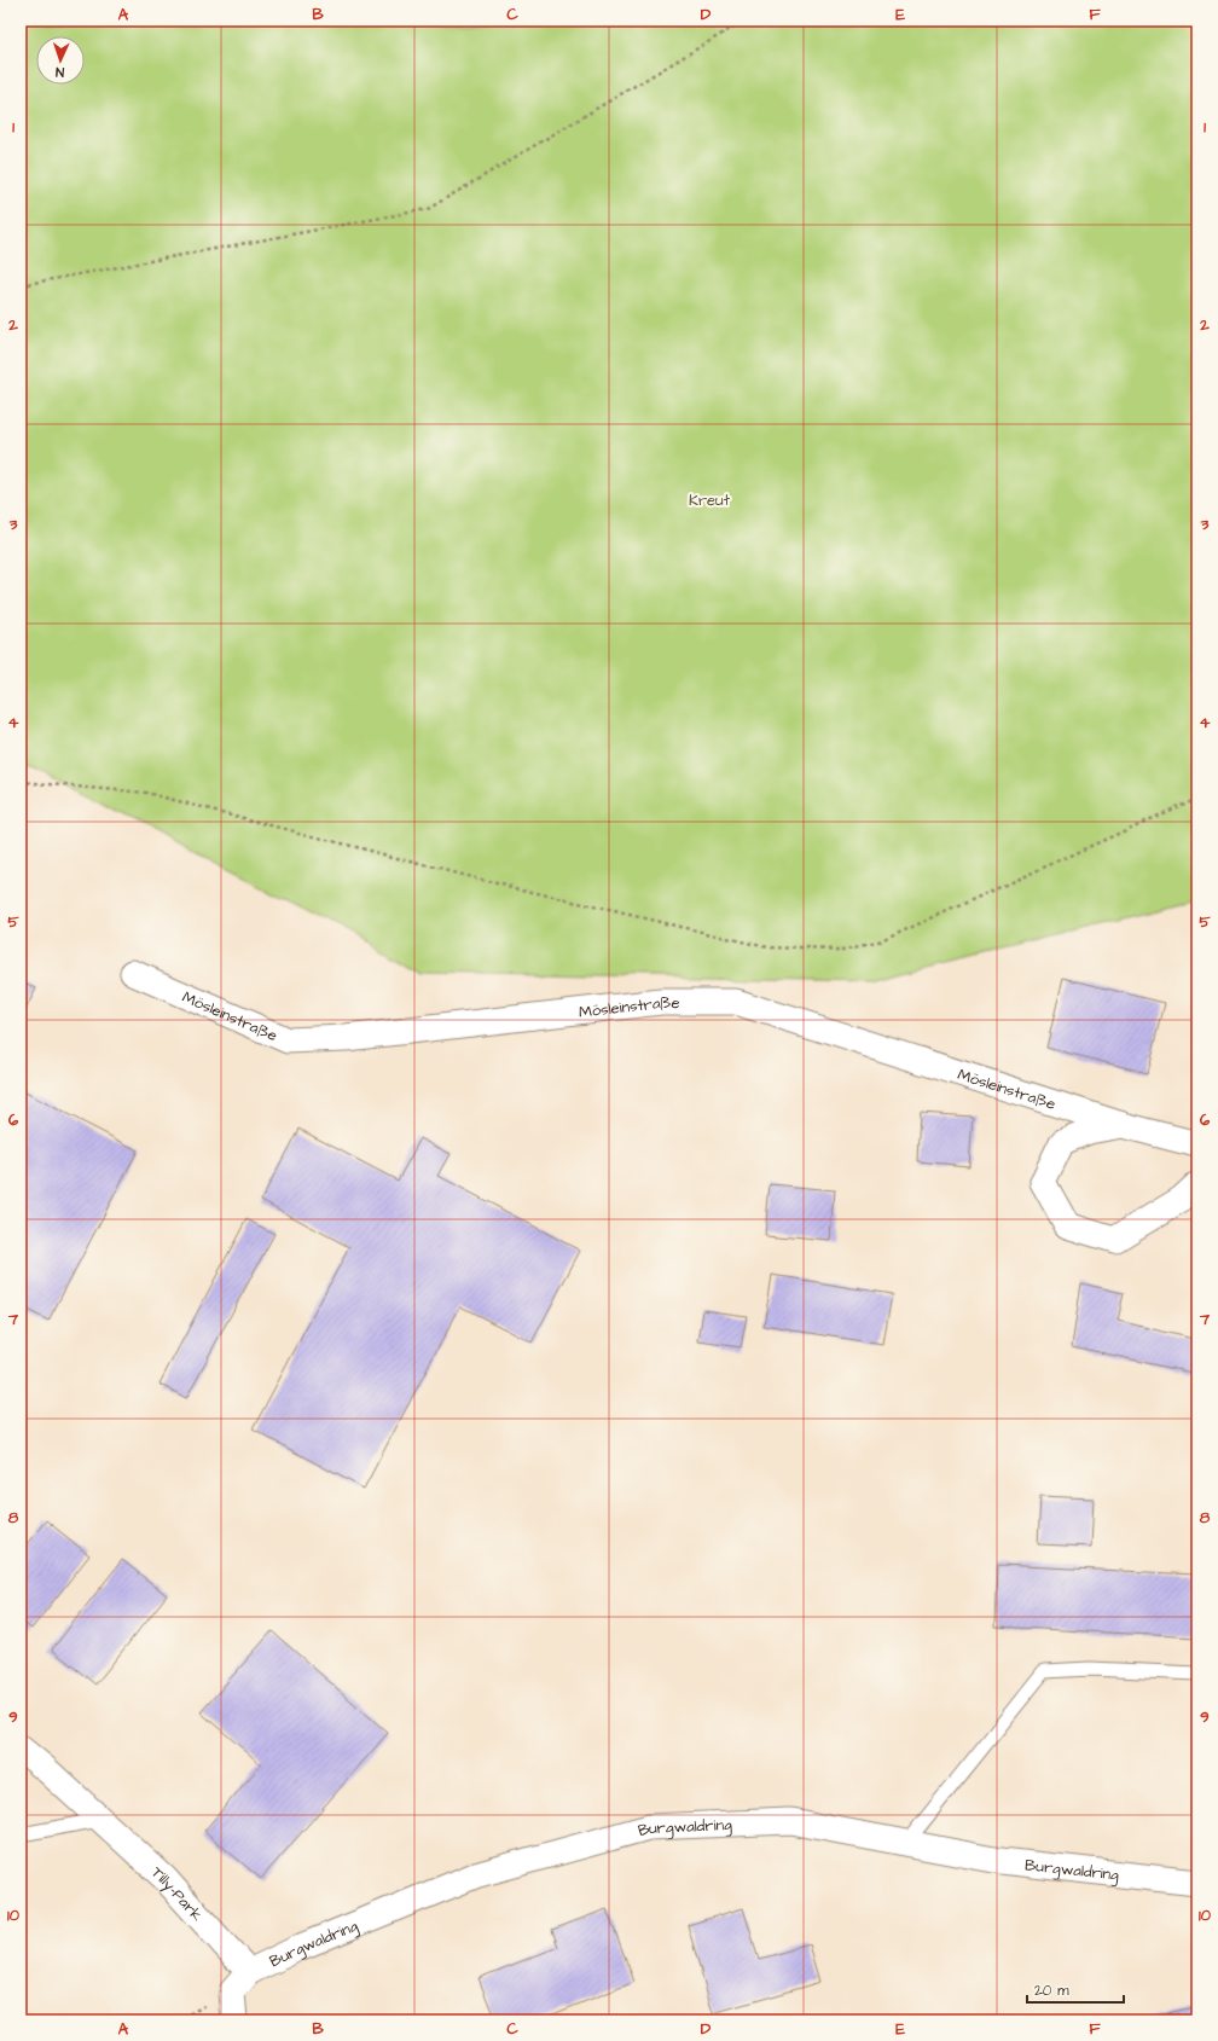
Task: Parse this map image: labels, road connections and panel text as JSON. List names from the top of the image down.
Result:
{
  "streets": {
    "street": ["Mösleinstraße", "Burgwaldring", "Tilly-Park"]
  },
  "crossings": [
    ["Burgwaldring", "Tilly-Park"]
  ],
  "parks": ["Kreut"],
  "scale_bar": "20 m",
  "north": "bottom",
  "grid": {
    "columns": [
      "A",
      "B",
      "C",
      "D",
      "E",
      "F"
    ],
    "rows": [
      "1",
      "2",
      "3",
      "4",
      "5",
      "6",
      "7",
      "8",
      "9",
      "10"
    ]
  }
}
